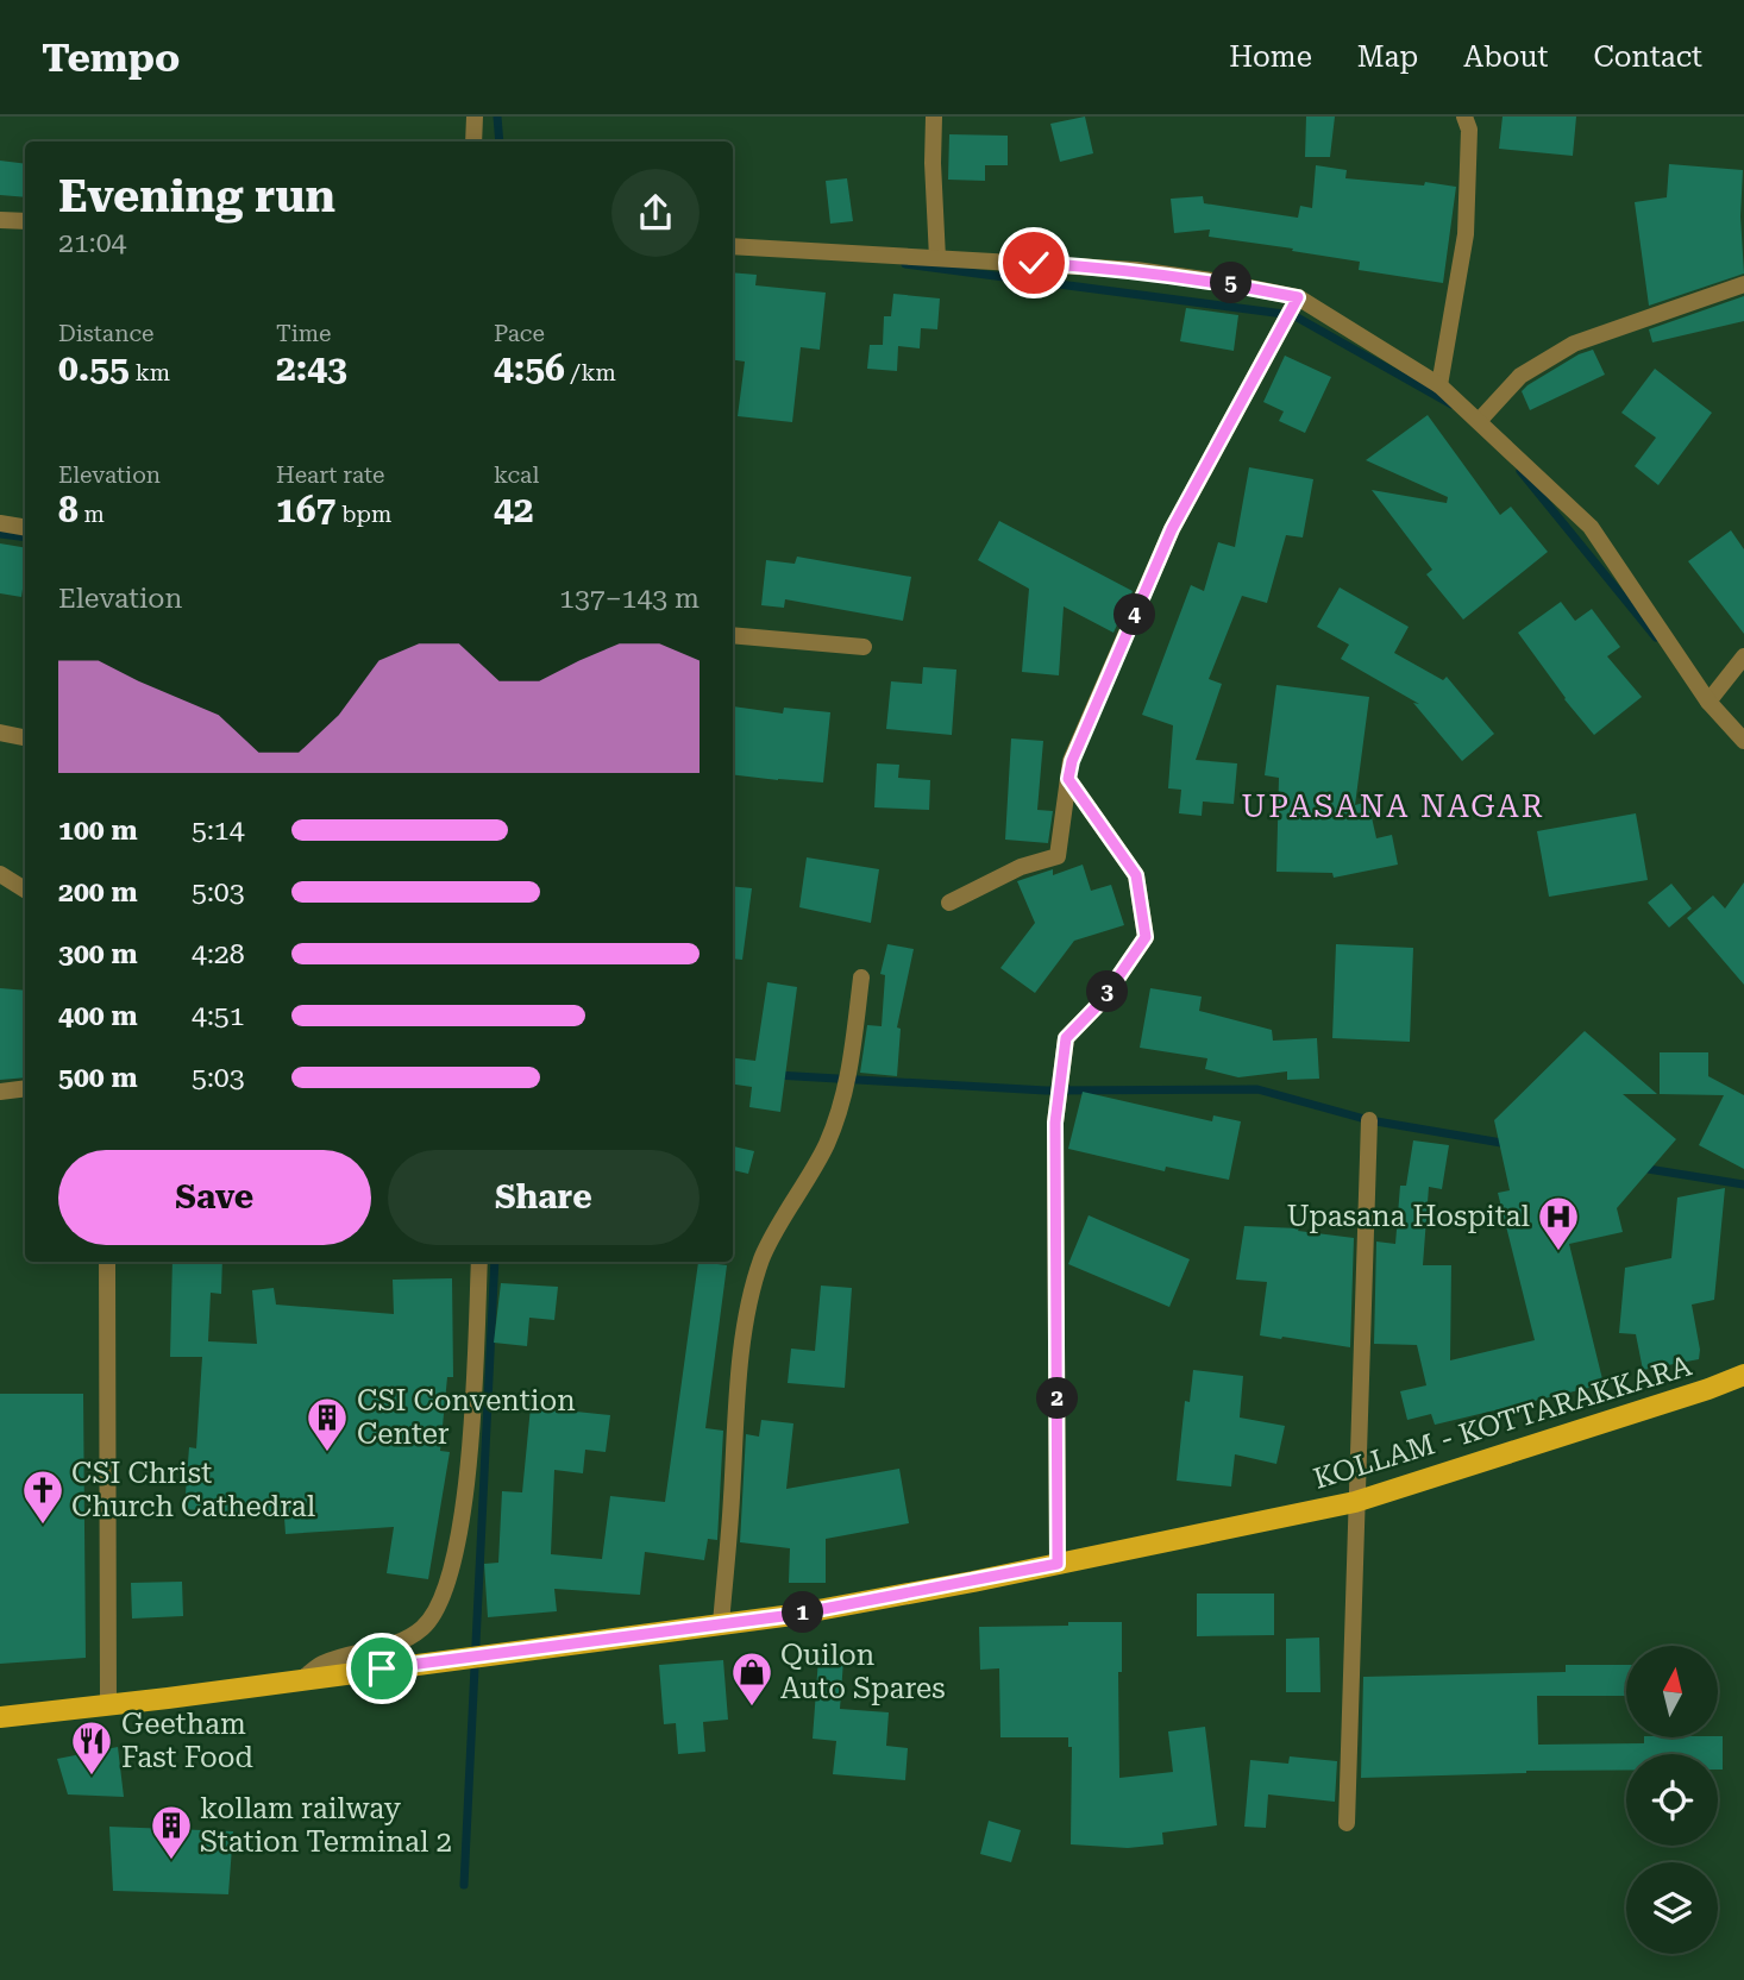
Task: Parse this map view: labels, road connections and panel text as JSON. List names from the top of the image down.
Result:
{
  "streets": {
    "main road": ["KOLLAM - KOTTARAKKARA"]
  },
  "districts": ["UPASANA NAGAR"],
  "places": {
    "hospital": ["Upasana Hospital"],
    "building": ["CSI Convention Center", "kollam railway Station Terminal 2"],
    "church": ["CSI Christ Church Cathedral"],
    "shop": ["Quilon Auto Spares"],
    "restaurant": ["Geetham Fast Food"]
  },
  "north": "top",
  "page": {
    "header": "Tempo",
    "nav": [
      "Home",
      "Map",
      "About",
      "Contact"
    ],
    "heading": ["Evening run", "21:04"],
    "pins": [
      "5",
      "4",
      "3",
      "2",
      "1"
    ],
    "stats": [
      ["Distance", "0.55 km"],
      ["Time", "2:43"],
      ["Pace", "4:56 /km"],
      ["Elevation", "8 m"],
      ["Heart rate", "167 bpm"],
      ["kcal", "42"]
    ],
    "chart": ["Elevation", "137–143 m"],
    "list": [
      {
        "name": "100 m",
        "note": "5:14"
      },
      {
        "name": "200 m",
        "note": "5:03"
      },
      {
        "name": "300 m",
        "note": "4:28"
      },
      {
        "name": "400 m",
        "note": "4:51"
      },
      {
        "name": "500 m",
        "note": "5:03"
      }
    ],
    "buttons": ["Save", "Share"]
  }
}
